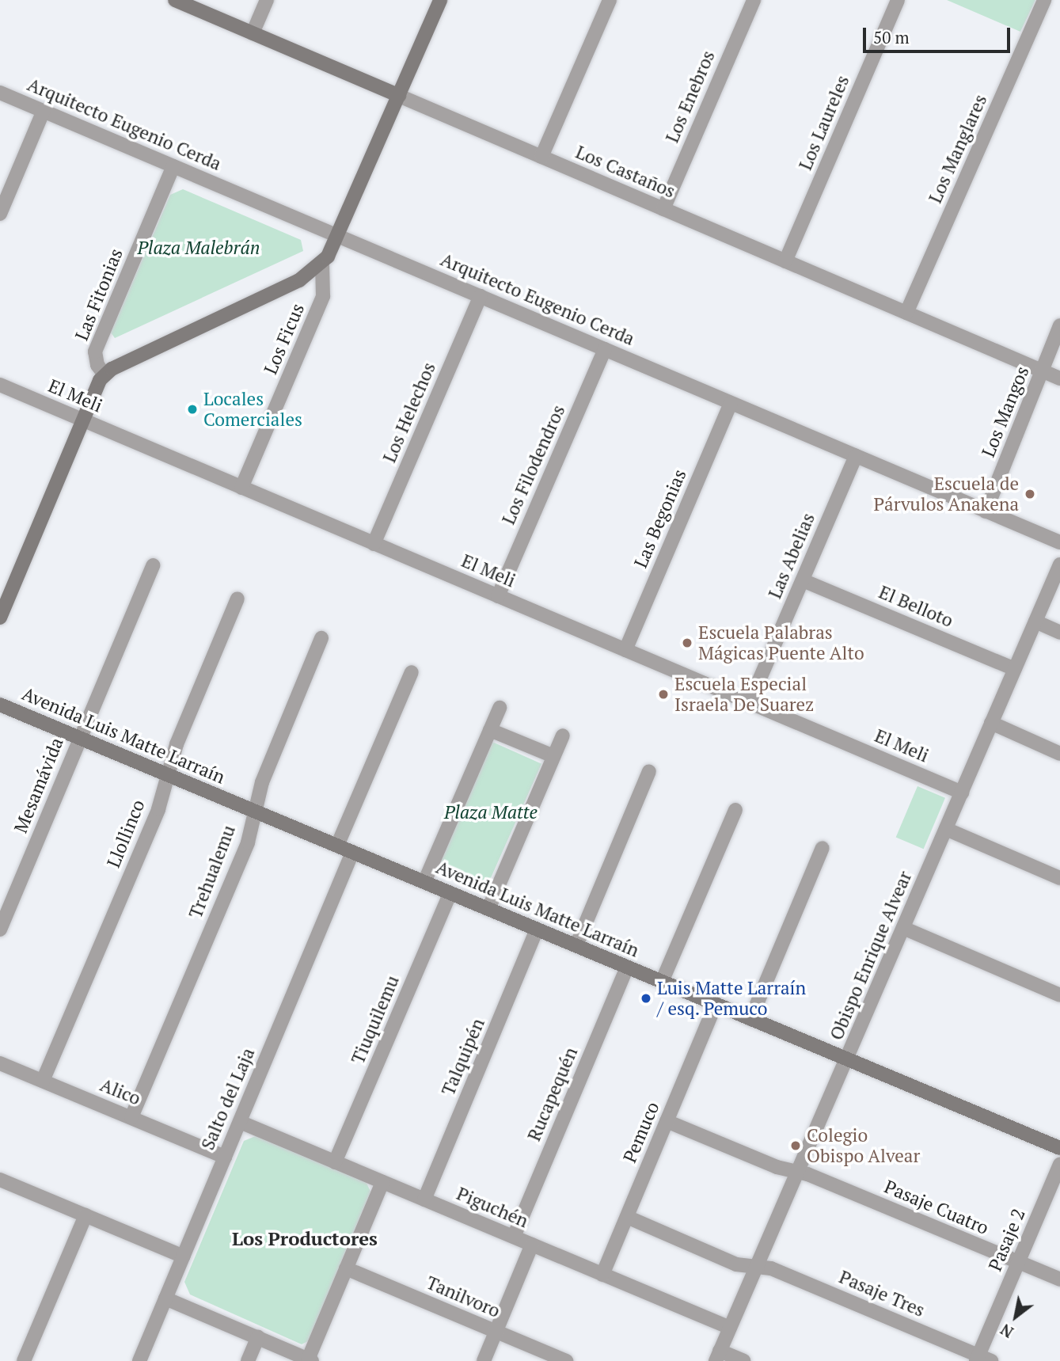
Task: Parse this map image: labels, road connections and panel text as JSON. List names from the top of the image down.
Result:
{
  "streets": {
    "street": [
      "Los Enebros",
      "Los Laureles",
      "Arquitecto Eugenio Cerda",
      "Los Manglares",
      "Los Castaños",
      "Las Fitonias",
      "Los Ficus",
      "El Meli",
      "Los Mangos",
      "Los Helechos",
      "Los Filodendros",
      "Las Begonias",
      "Las Abelias",
      "El Belloto",
      "Avenida Luis Matte Larraín",
      "Mesamávida",
      "Llollinco",
      "Trehualemu",
      "Obispo Enrique Alvear",
      "Tiuquilemu",
      "Talquipén",
      "Alico",
      "Rucapequén",
      "Salto del Laja",
      "Pemuco",
      "Piguchén",
      "Pasaje Cuatro",
      "Pasaje 2",
      "Pasaje Tres",
      "Tanilvoro"
    ]
  },
  "crossings": [
    ["Los Enebros", "Los Castaños"],
    ["Los Laureles", "Los Castaños"],
    ["Arquitecto Eugenio Cerda", "Las Fitonias"],
    ["Arquitecto Eugenio Cerda", "Los Mangos"],
    ["Arquitecto Eugenio Cerda", "Los Helechos"],
    ["Arquitecto Eugenio Cerda", "Los Filodendros"],
    ["Arquitecto Eugenio Cerda", "Las Begonias"],
    ["Arquitecto Eugenio Cerda", "Las Abelias"],
    ["Los Manglares", "Los Castaños"],
    ["Los Castaños", "Los Mangos"],
    ["Los Ficus", "El Meli"],
    ["El Meli", "Los Helechos"],
    ["El Meli", "Los Filodendros"],
    ["El Meli", "Las Begonias"],
    ["El Meli", "Las Abelias"],
    ["El Meli", "Obispo Enrique Alvear"],
    ["Las Abelias", "El Belloto"],
    ["El Belloto", "Obispo Enrique Alvear"],
    ["Avenida Luis Matte Larraín", "Mesamávida"],
    ["Avenida Luis Matte Larraín", "Llollinco"],
    ["Avenida Luis Matte Larraín", "Trehualemu"],
    ["Avenida Luis Matte Larraín", "Obispo Enrique Alvear"],
    ["Avenida Luis Matte Larraín", "Tiuquilemu"],
    ["Avenida Luis Matte Larraín", "Talquipén"],
    ["Avenida Luis Matte Larraín", "Rucapequén"],
    ["Avenida Luis Matte Larraín", "Salto del Laja"],
    ["Avenida Luis Matte Larraín", "Pemuco"],
    ["Llollinco", "Alico"],
    ["Trehualemu", "Alico"],
    ["Obispo Enrique Alvear", "Piguchén"],
    ["Obispo Enrique Alvear", "Pasaje Cuatro"],
    ["Obispo Enrique Alvear", "Pasaje Tres"],
    ["Tiuquilemu", "Piguchén"],
    ["Talquipén", "Piguchén"],
    ["Alico", "Salto del Laja"],
    ["Rucapequén", "Piguchén"],
    ["Salto del Laja", "Piguchén"],
    ["Pemuco", "Piguchén"],
    ["Pemuco", "Pasaje Cuatro"],
    ["Pemuco", "Pasaje Tres"],
    ["Pasaje Cuatro", "Pasaje 2"],
    ["Pasaje 2", "Pasaje Tres"]
  ],
  "districts": ["Los Productores"],
  "parks": ["Plaza Malebrán", "Plaza Matte"],
  "places": [
    "Locales Comerciales",
    "Escuela de Párvulos Anakena",
    "Escuela Palabras Mágicas Puente Alto",
    "Escuela Especial Israela De Suarez",
    "Luis Matte Larraín / esq. Pemuco",
    "Colegio Obispo Alvear"
  ],
  "scale_bar": "50 m",
  "north": "bottom left"
}
